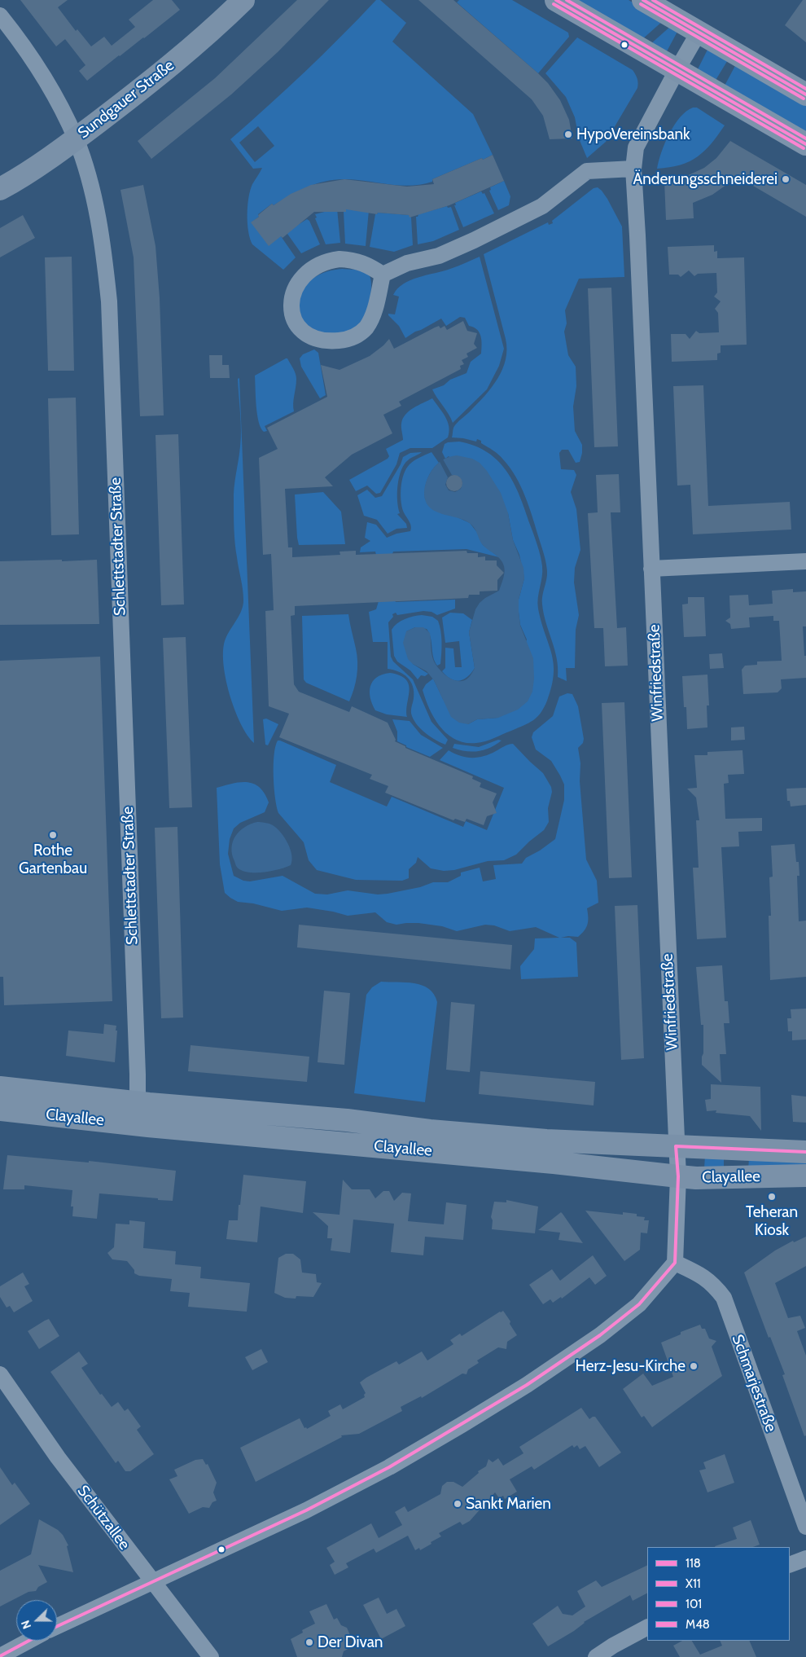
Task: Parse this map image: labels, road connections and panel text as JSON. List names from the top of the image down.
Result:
{
  "streets": {
    "main road": ["Sundgauer Straße", "Clayallee"],
    "street": [
      "Schlettstadter Straße",
      "Winfriedstraße",
      "Schmarjestraße",
      "Schützallee"
    ]
  },
  "crossings": [
    ["Sundgauer Straße", "Schlettstadter Straße"],
    ["Schlettstadter Straße", "Clayallee"],
    ["Winfriedstraße", "Clayallee"],
    ["Winfriedstraße", "Schmarjestraße"]
  ],
  "places": [
    "HypoVereinsbank",
    "Änderungsschneiderei",
    "Rothe Gartenbau",
    "Teheran Kiosk",
    "Herz-Jesu-Kirche",
    "Sankt Marien",
    "Der Divan"
  ],
  "lines": [
    "transit line X11",
    "transit line M48",
    "transit line 101",
    "transit line 118"
  ],
  "legend": [
    "118",
    "X11",
    "101",
    "M48"
  ],
  "north": "left"
}
